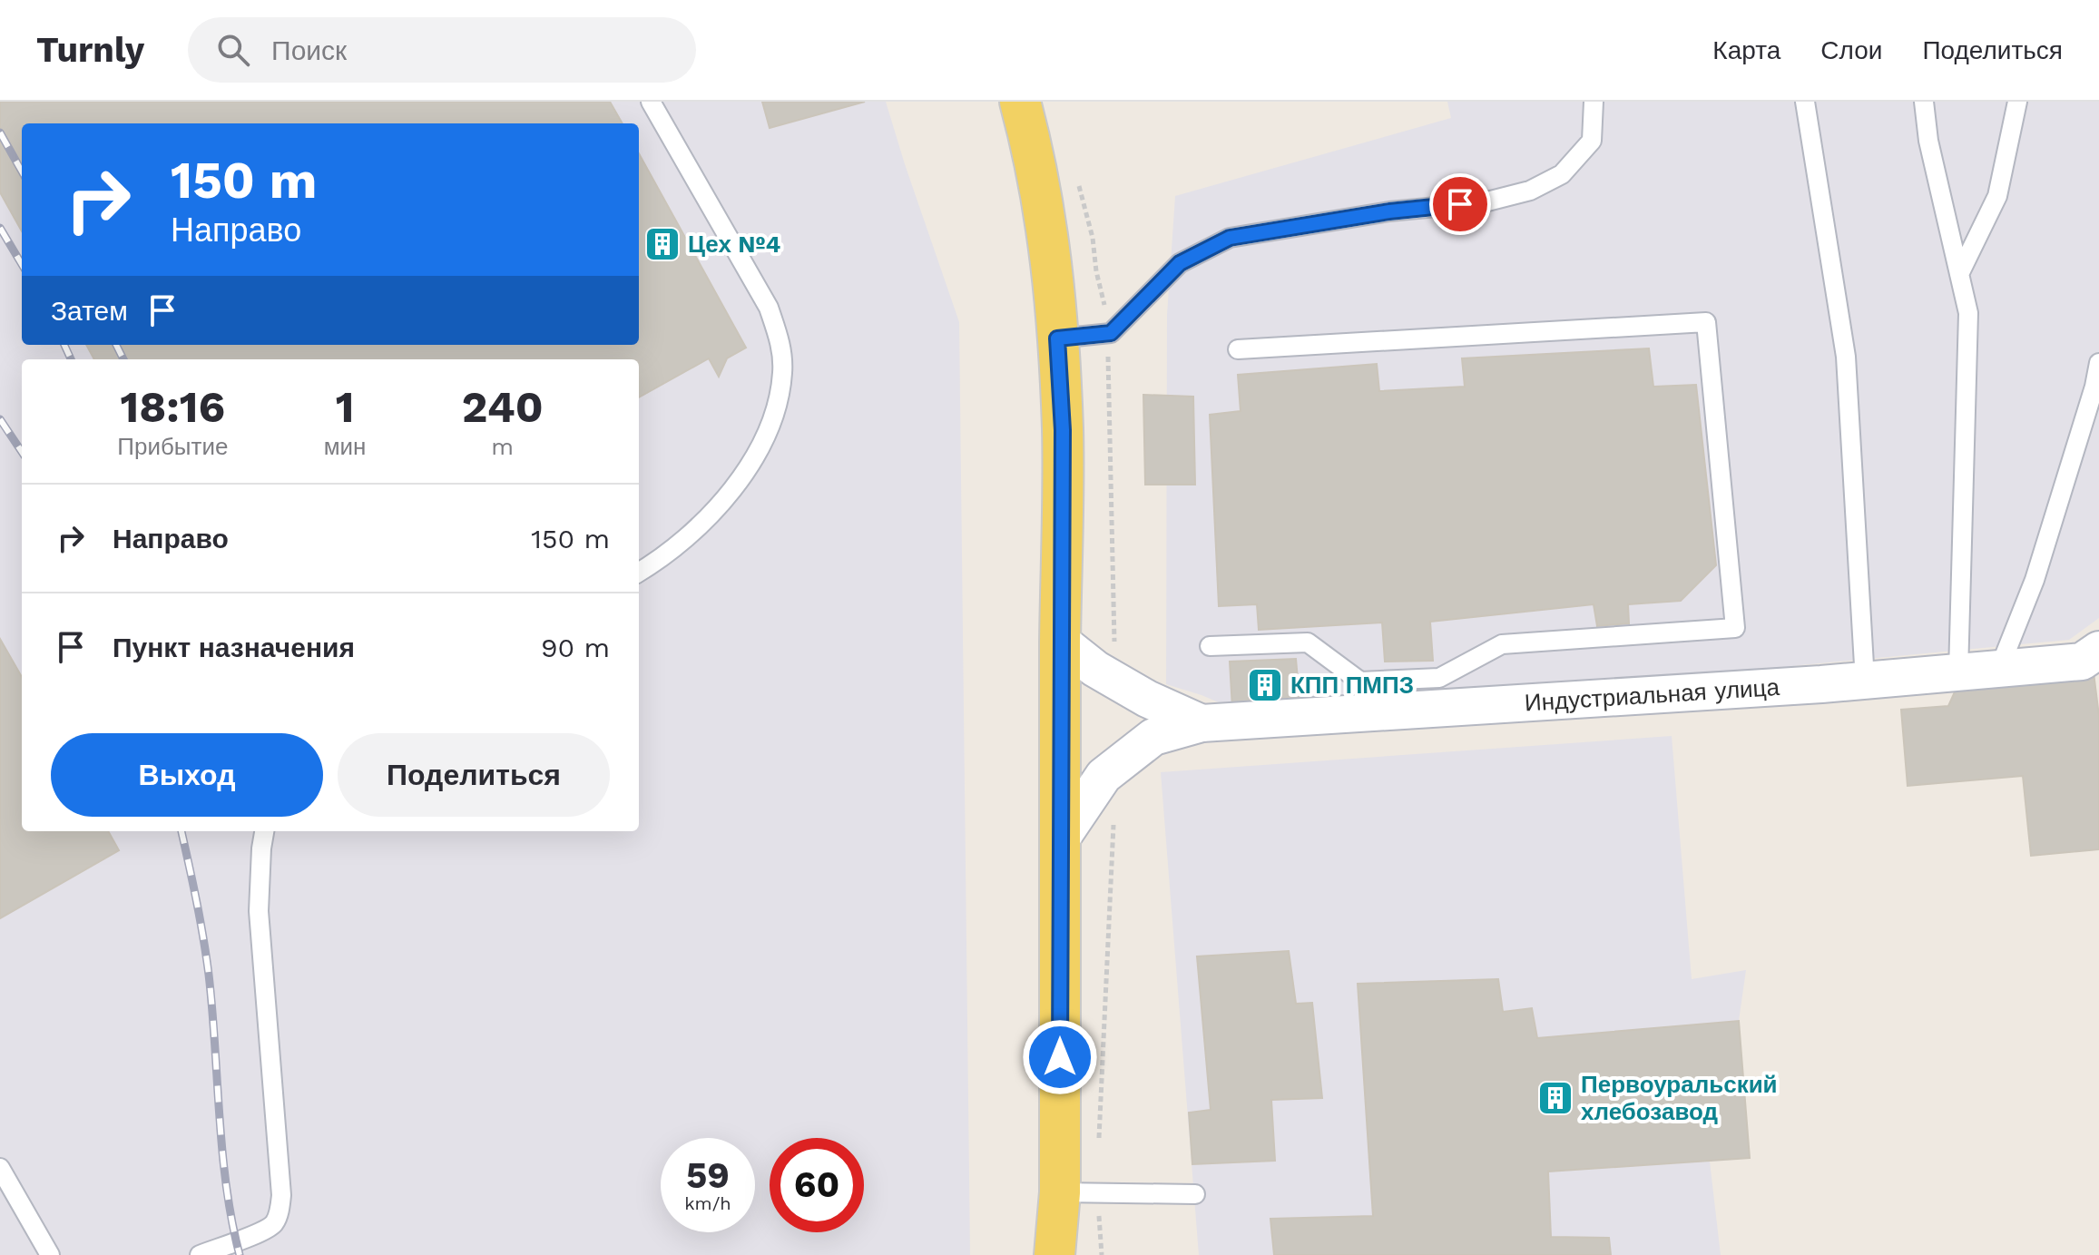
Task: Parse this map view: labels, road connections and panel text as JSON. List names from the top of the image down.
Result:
{
  "streets": {
    "street": ["Индустриальная улица"]
  },
  "places": {
    "building": ["Цех №4", "КПП ПМПЗ", "Первоуральский хлебозавод"]
  },
  "page": {
    "header": "Turnly",
    "search": "Поиск",
    "nav": ["Карта", "Слои", "Поделиться"],
    "turn": ["150 m", "Направо"],
    "then": "Затем",
    "eta": [
      "18:16",
      "Прибытие",
      "1",
      "мин",
      "240",
      "m"
    ],
    "list": [
      {
        "name": "Направо",
        "value": "150 m"
      },
      {
        "name": "Пункт назначения",
        "value": "90 m"
      }
    ],
    "buttons": ["Выход", "Поделиться"],
    "speed": "59 km/h",
    "limit": "60"
  }
}
